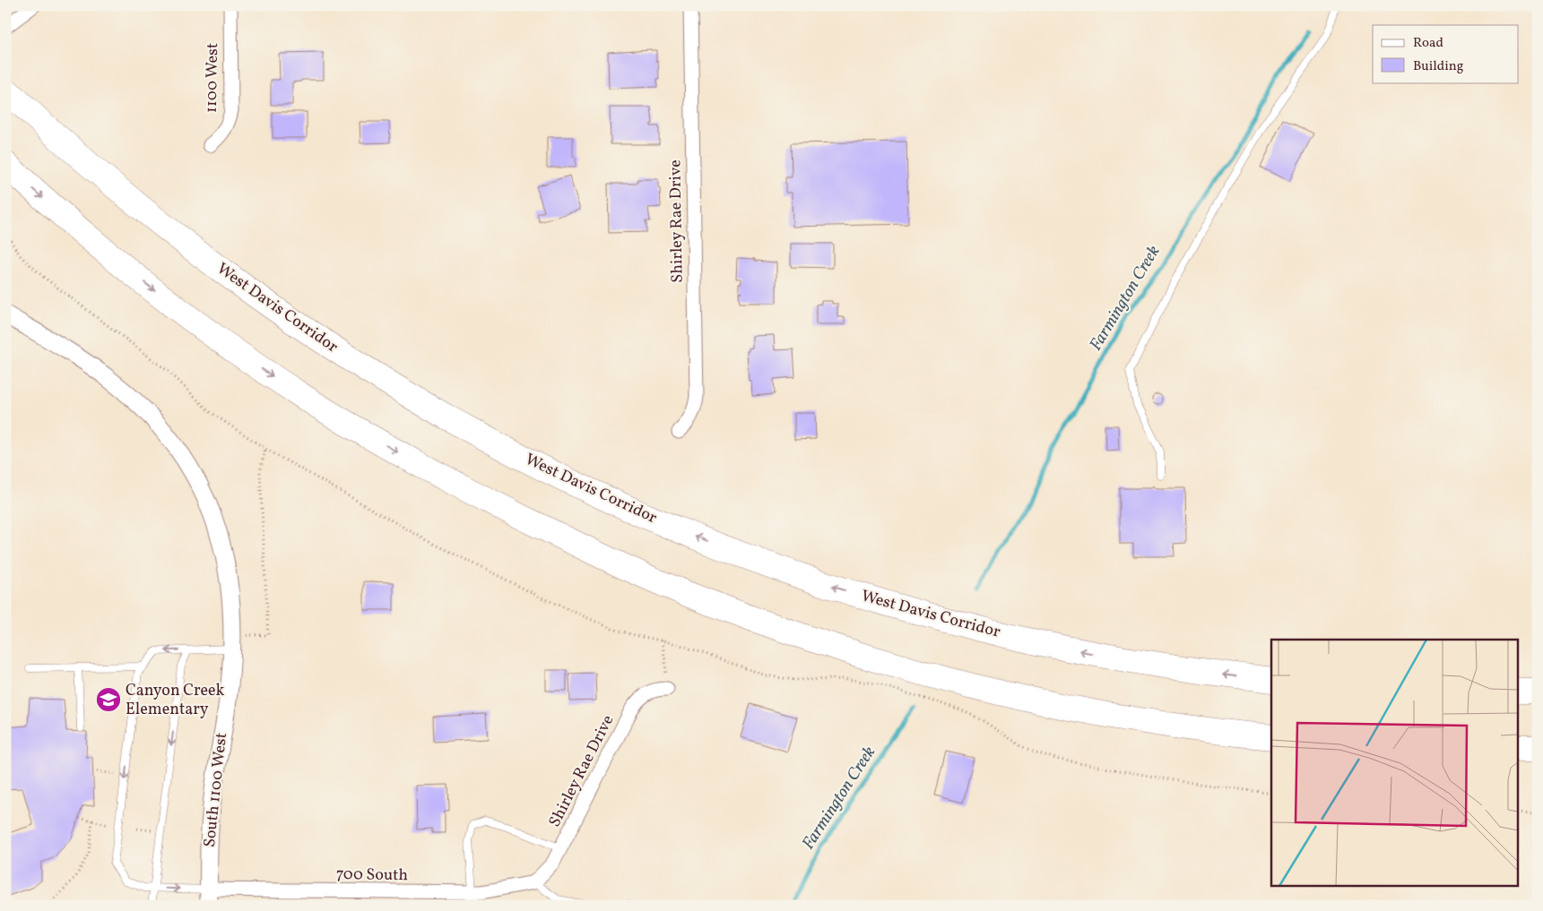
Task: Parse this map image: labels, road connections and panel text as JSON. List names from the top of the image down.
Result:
{
  "streets": {
    "highway": ["West Davis Corridor"],
    "street": [
      "1100 West",
      "Shirley Rae Drive",
      "South 1100 West",
      "700 South"
    ]
  },
  "crossings": [
    ["Shirley Rae Drive", "700 South"],
    ["South 1100 West", "700 South"]
  ],
  "water": ["Farmington Creek"],
  "places": {
    "school or university": ["Canyon Creek Elementary"]
  },
  "legend": ["Road", "Building"]
}
